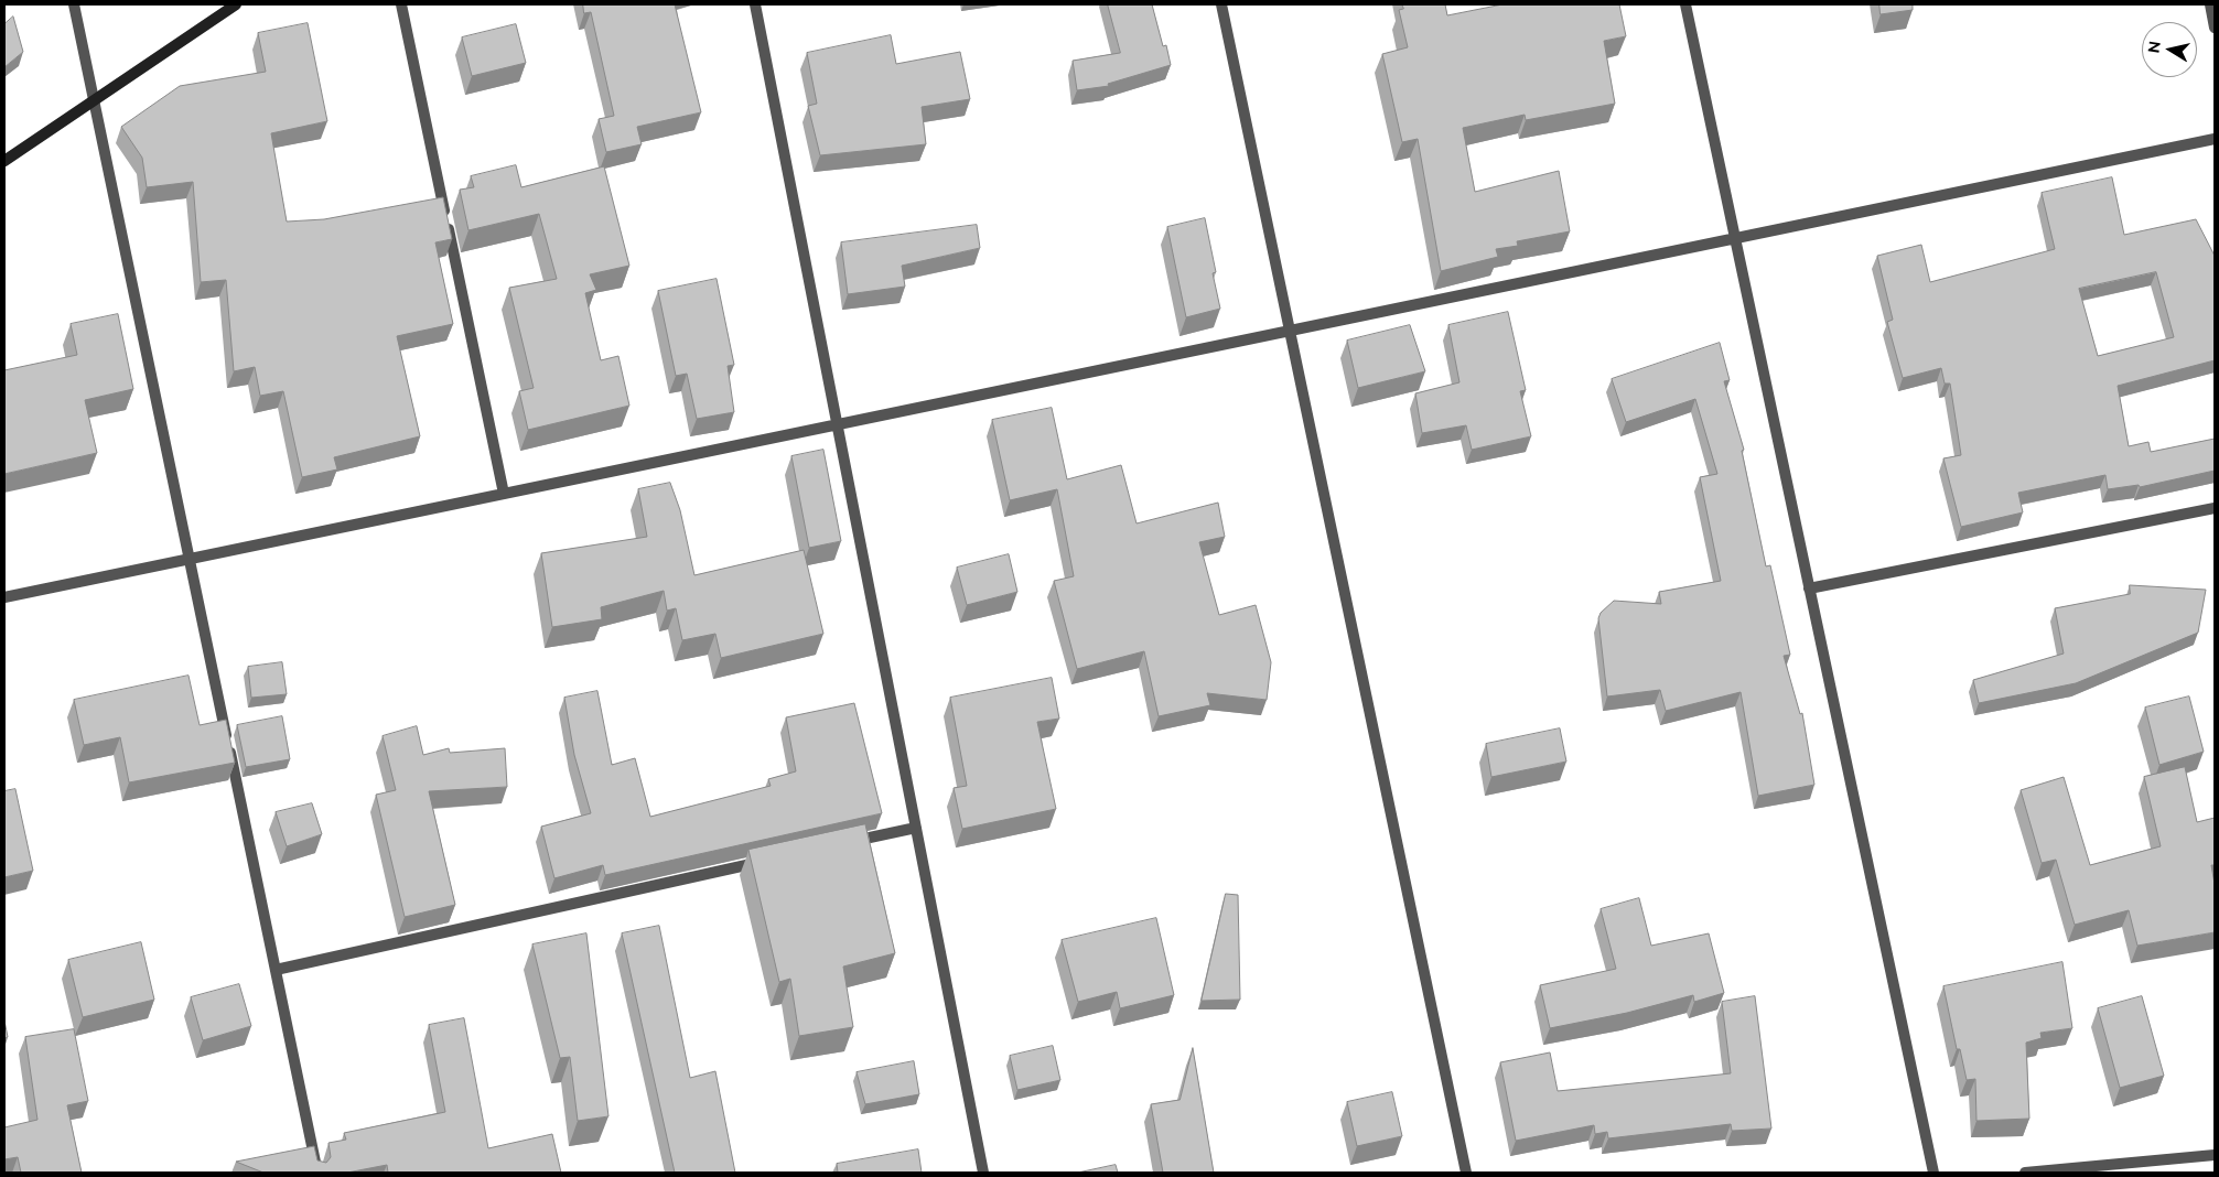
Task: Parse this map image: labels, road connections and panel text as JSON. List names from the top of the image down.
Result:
{
  "north": "left"
}
